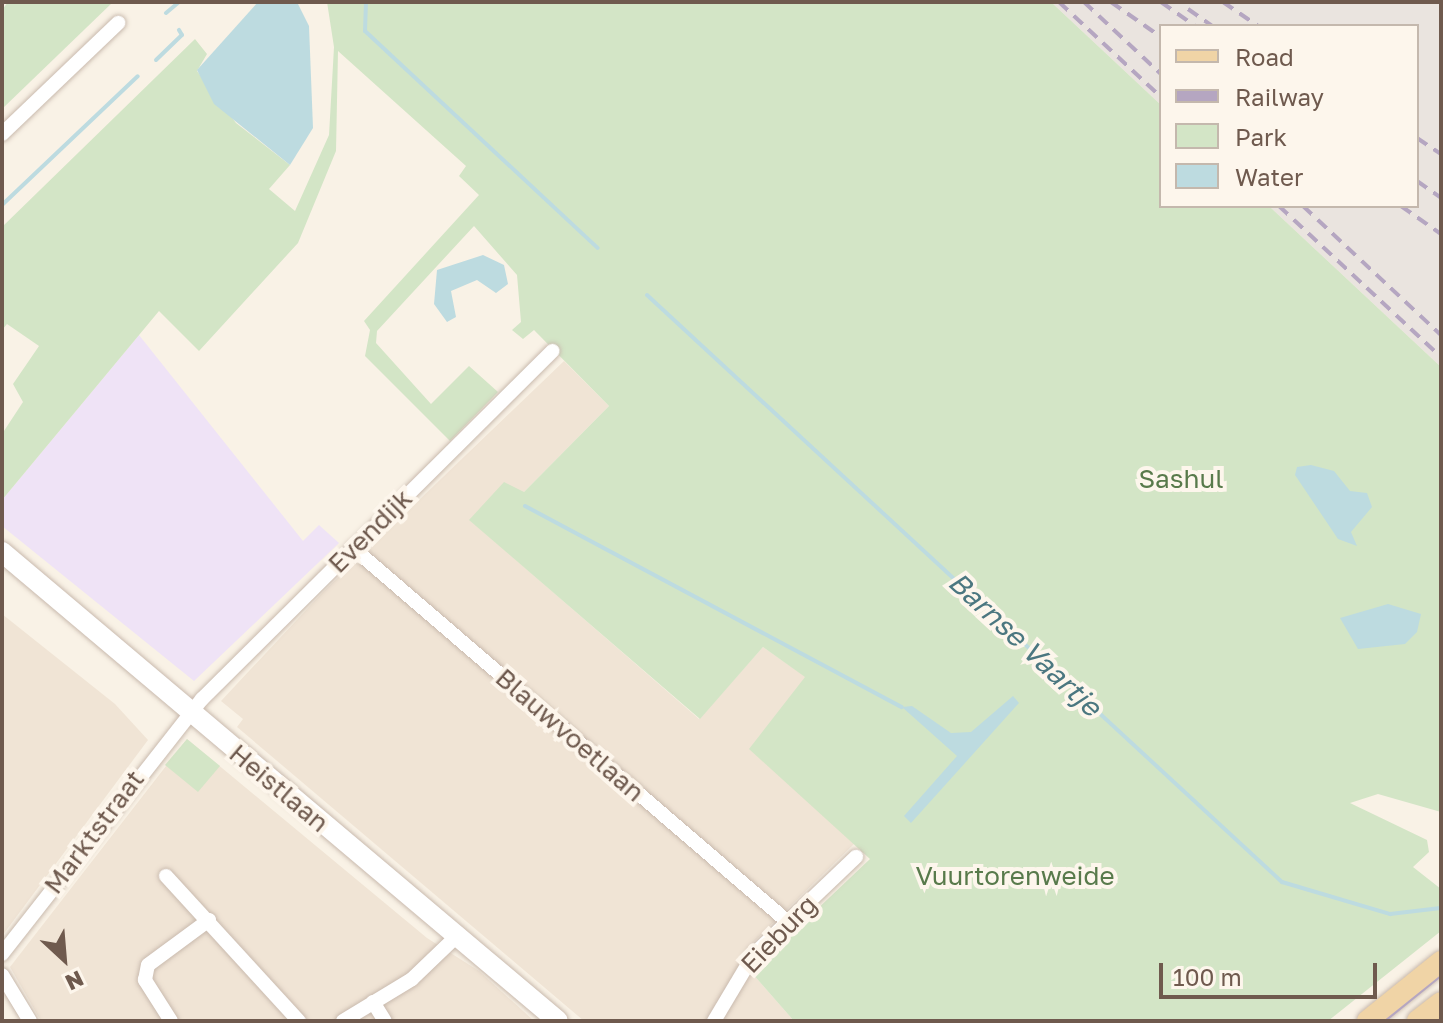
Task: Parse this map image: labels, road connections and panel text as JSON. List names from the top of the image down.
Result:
{
  "streets": {
    "main road": ["Heistlaan"],
    "street": [
      "Evendijk",
      "Blauwvoetlaan",
      "Marktstraat",
      "Eieburg"
    ]
  },
  "crossings": [
    ["Evendijk", "Blauwvoetlaan"],
    ["Evendijk", "Heistlaan"],
    ["Evendijk", "Marktstraat"],
    ["Blauwvoetlaan", "Eieburg"],
    ["Heistlaan", "Marktstraat"]
  ],
  "water": ["Barnse Vaartje"],
  "parks": ["Sashul", "Vuurtorenweide"],
  "legend": [
    "Road",
    "Railway",
    "Park",
    "Water"
  ],
  "scale_bar": "100 m",
  "north": "bottom right"
}
